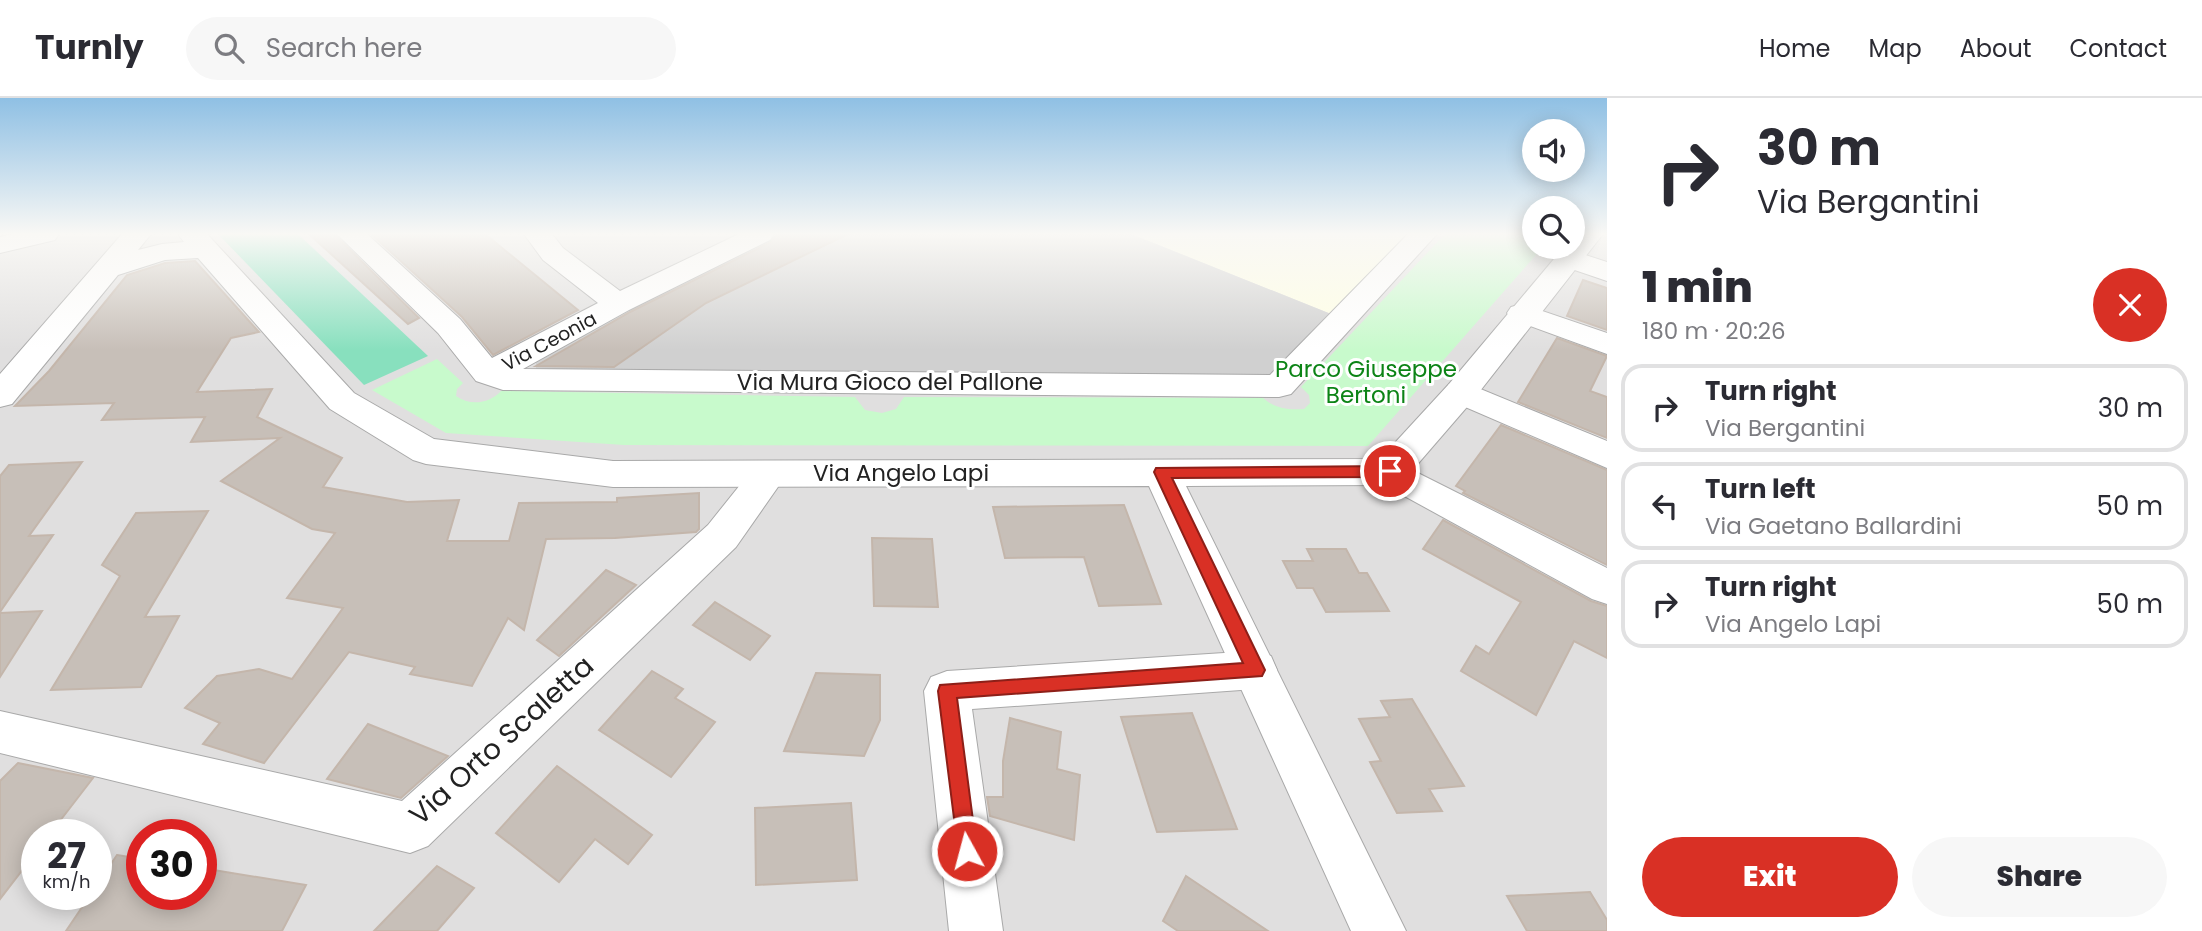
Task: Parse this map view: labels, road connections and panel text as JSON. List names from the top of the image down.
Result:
{
  "streets": {
    "street": [
      "Via Ceonia",
      "Via Mura Gioco del Pallone",
      "Via Angelo Lapi",
      "Via Orto Scaletta"
    ]
  },
  "crossings": [
    ["Via Ceonia", "Via Mura Gioco del Pallone"],
    ["Via Angelo Lapi", "Via Orto Scaletta"]
  ],
  "parks": ["Parco Giuseppe Bertoni"],
  "page": {
    "header": "Turnly",
    "search": "Search here",
    "nav": [
      "Home",
      "Map",
      "About",
      "Contact"
    ],
    "turn": ["30 m", "Via Bergantini"],
    "heading": ["1 min", "180 m · 20:26"],
    "list": [
      {
        "name": "Turn right",
        "note": "Via Bergantini",
        "value": "30 m"
      },
      {
        "name": "Turn left",
        "note": "Via Gaetano Ballardini",
        "value": "50 m"
      },
      {
        "name": "Turn right",
        "note": "Via Angelo Lapi",
        "value": "50 m"
      }
    ],
    "speed": "27 km/h",
    "limit": "30",
    "buttons": ["Exit", "Share"]
  }
}
